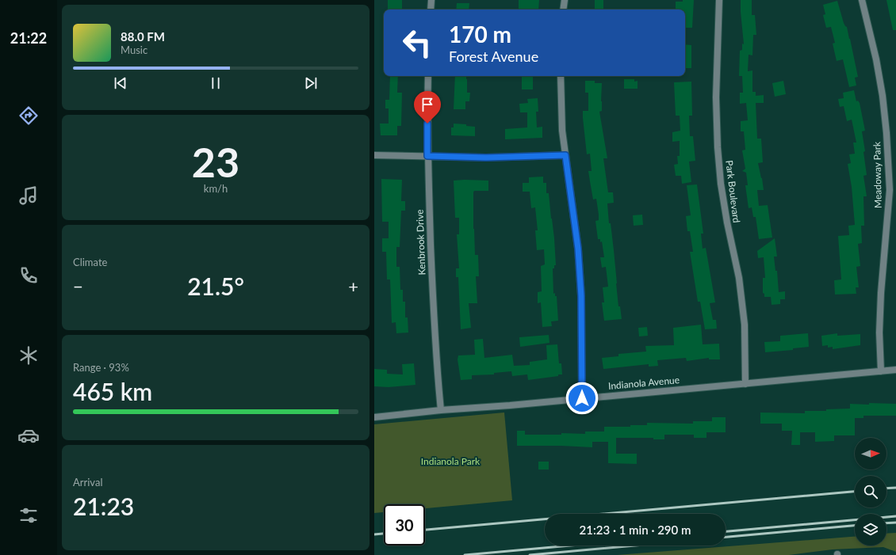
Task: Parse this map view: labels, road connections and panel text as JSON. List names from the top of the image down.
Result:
{
  "streets": {
    "street": [
      "Meadoway Park",
      "Park Boulevard",
      "Kenbrook Drive",
      "Indianola Avenue"
    ]
  },
  "crossings": [
    ["Meadoway Park", "Indianola Avenue"],
    ["Park Boulevard", "Indianola Avenue"],
    ["Kenbrook Drive", "Indianola Avenue"]
  ],
  "parks": ["Indianola Park"],
  "north": "right",
  "page": {
    "tabs": "21:22",
    "turn": ["170 m", "Forest Avenue"],
    "song": ["88.0 FM", "Music"],
    "tile": [
      ["23", "km/h"],
      "Climate",
      ["Range · 93%", "465 km"],
      ["Arrival", "21:23"]
    ],
    "heat": ["−", "21.5°", "+"],
    "limit": "30",
    "trip": "21:23 · 1 min · 290 m"
  }
}
